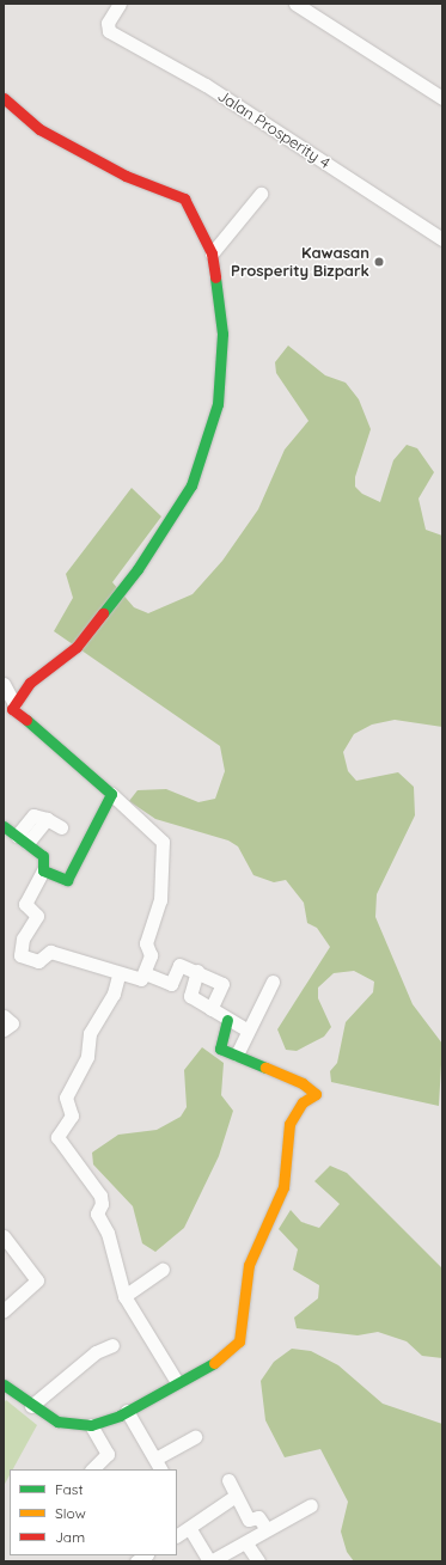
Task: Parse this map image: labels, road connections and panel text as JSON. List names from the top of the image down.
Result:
{
  "streets": {
    "street": ["Jalan Prosperity 4"]
  },
  "places": ["Kawasan Prosperity Bizpark"],
  "legend": ["Fast", "Slow", "Jam"]
}
